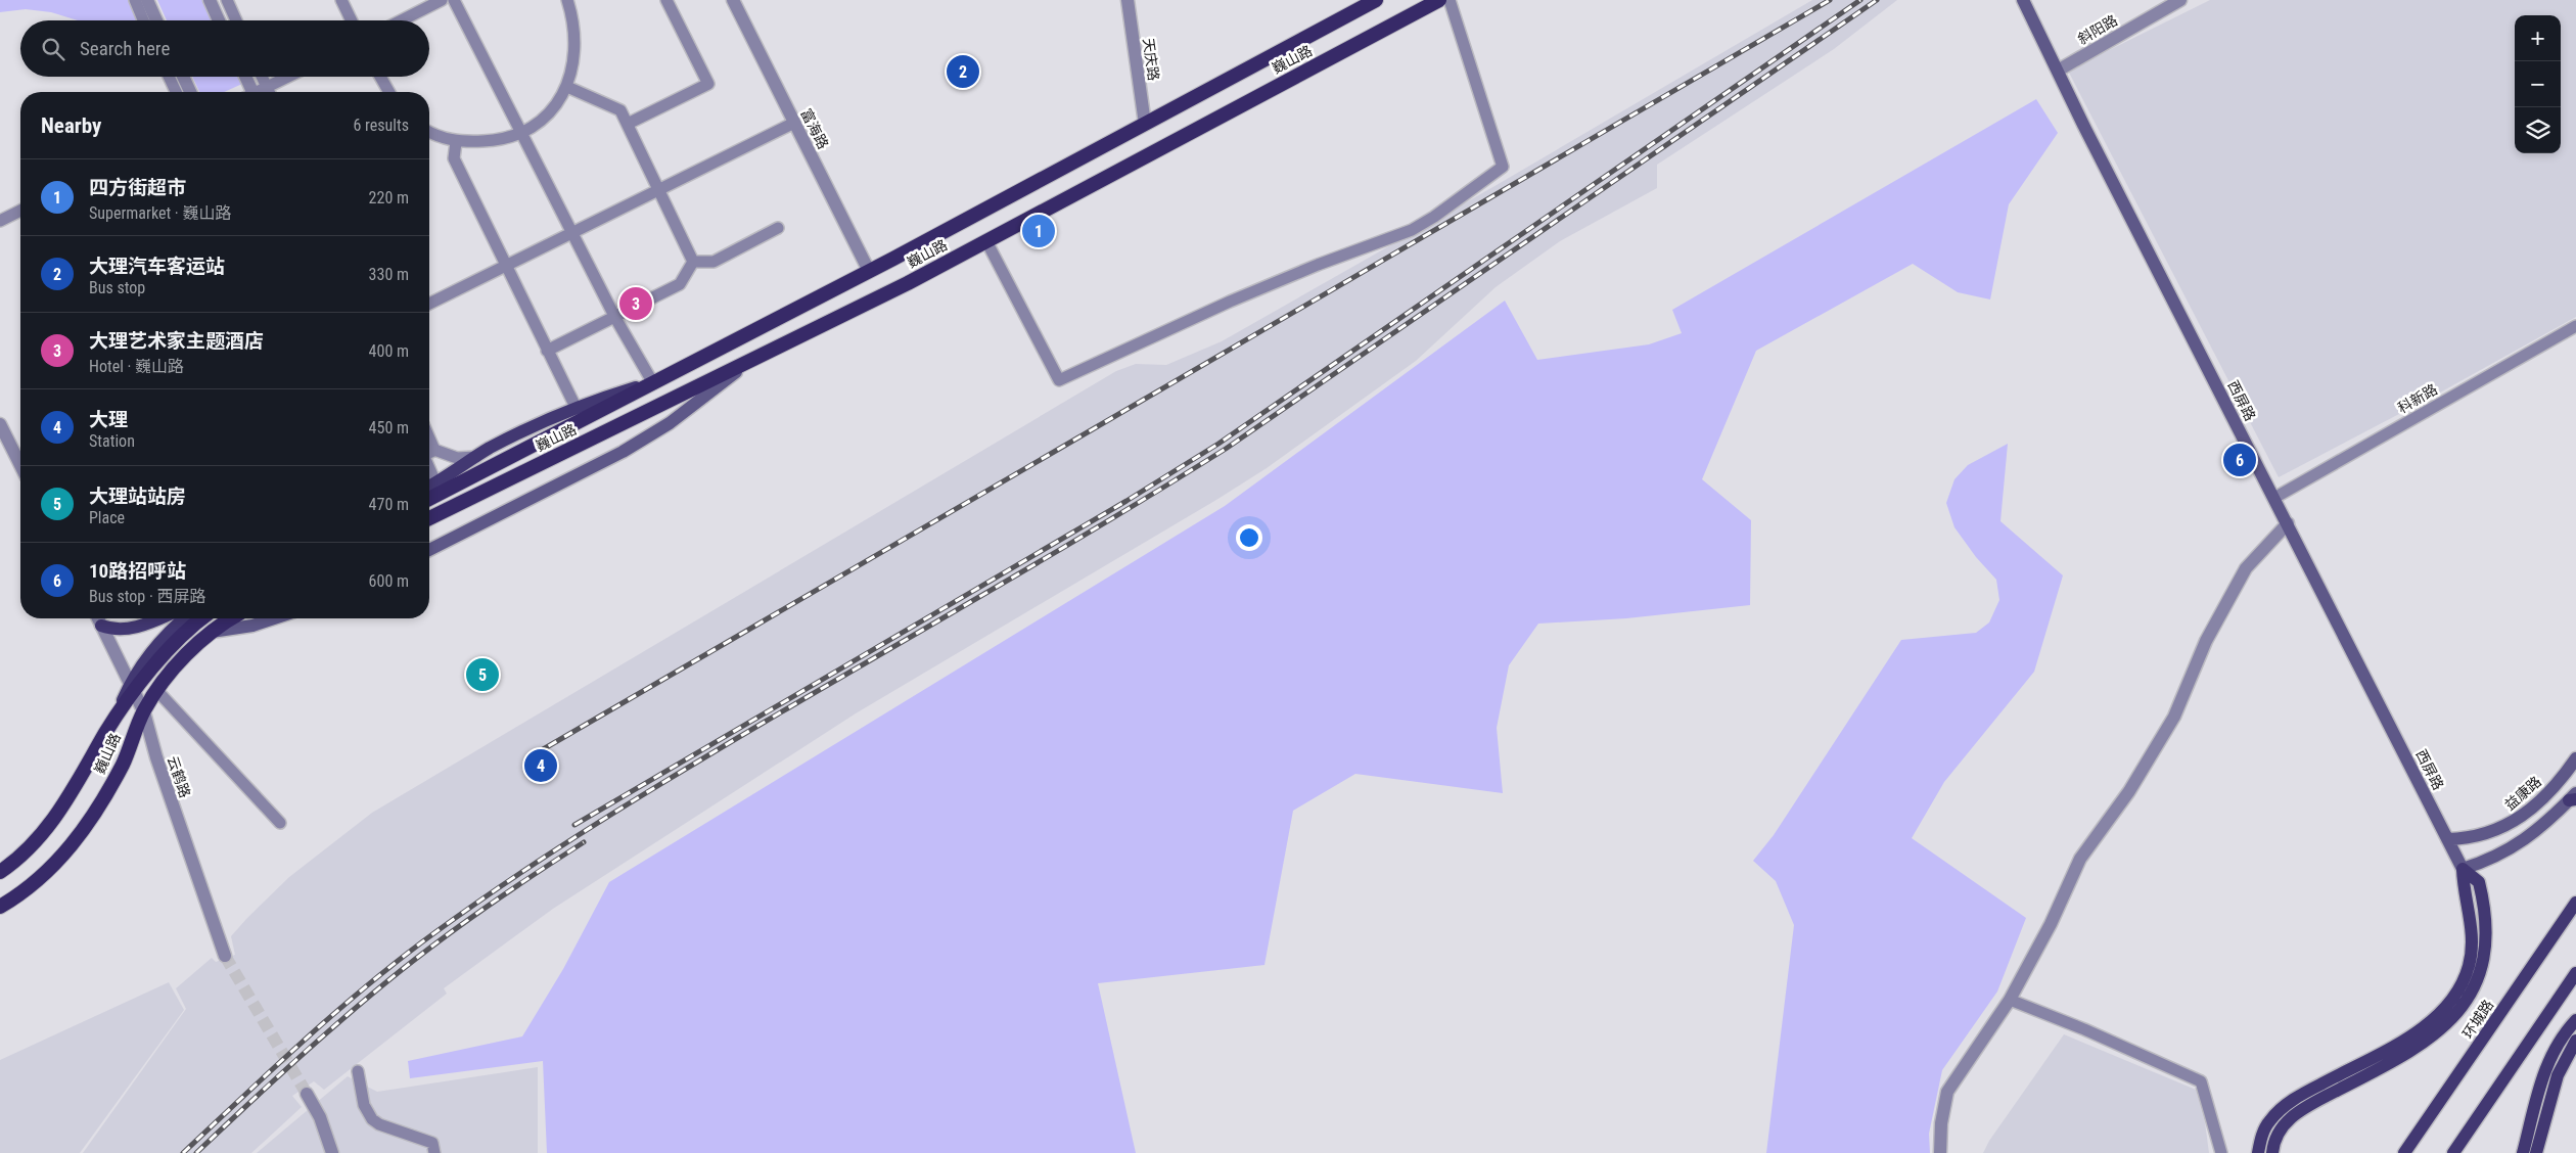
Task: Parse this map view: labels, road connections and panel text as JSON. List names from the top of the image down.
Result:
{
  "streets": {
    "highway": ["巍山路"],
    "main road": ["西屏路", "益康路", "环城路"],
    "street": [
      "斜阳路",
      "天庆路",
      "富海路",
      "科新路",
      "云鹤路"
    ]
  },
  "crossings": [
    ["斜阳路", "西屏路"],
    ["天庆路", "巍山路"],
    ["巍山路", "富海路"],
    ["巍山路", "云鹤路"],
    ["科新路", "西屏路"],
    ["西屏路", "益康路"]
  ],
  "page": {
    "map_buttons": ["+", "−"],
    "search": "Search here",
    "pins": [
      "2",
      "1",
      "3",
      "6",
      "5",
      "4"
    ],
    "heading": ["Nearby", "6 results"],
    "list": [
      {
        "mark": "1",
        "name": "四方街超市",
        "note": "Supermarket · 巍山路",
        "value": "220 m"
      },
      {
        "mark": "2",
        "name": "大理汽车客运站",
        "note": "Bus stop",
        "value": "330 m"
      },
      {
        "mark": "3",
        "name": "大理艺术家主题酒店",
        "note": "Hotel · 巍山路",
        "value": "400 m"
      },
      {
        "mark": "4",
        "name": "大理",
        "note": "Station",
        "value": "450 m"
      },
      {
        "mark": "5",
        "name": "大理站站房",
        "note": "Place",
        "value": "470 m"
      },
      {
        "mark": "6",
        "name": "10路招呼站",
        "note": "Bus stop · 西屏路",
        "value": "600 m"
      }
    ]
  }
}
